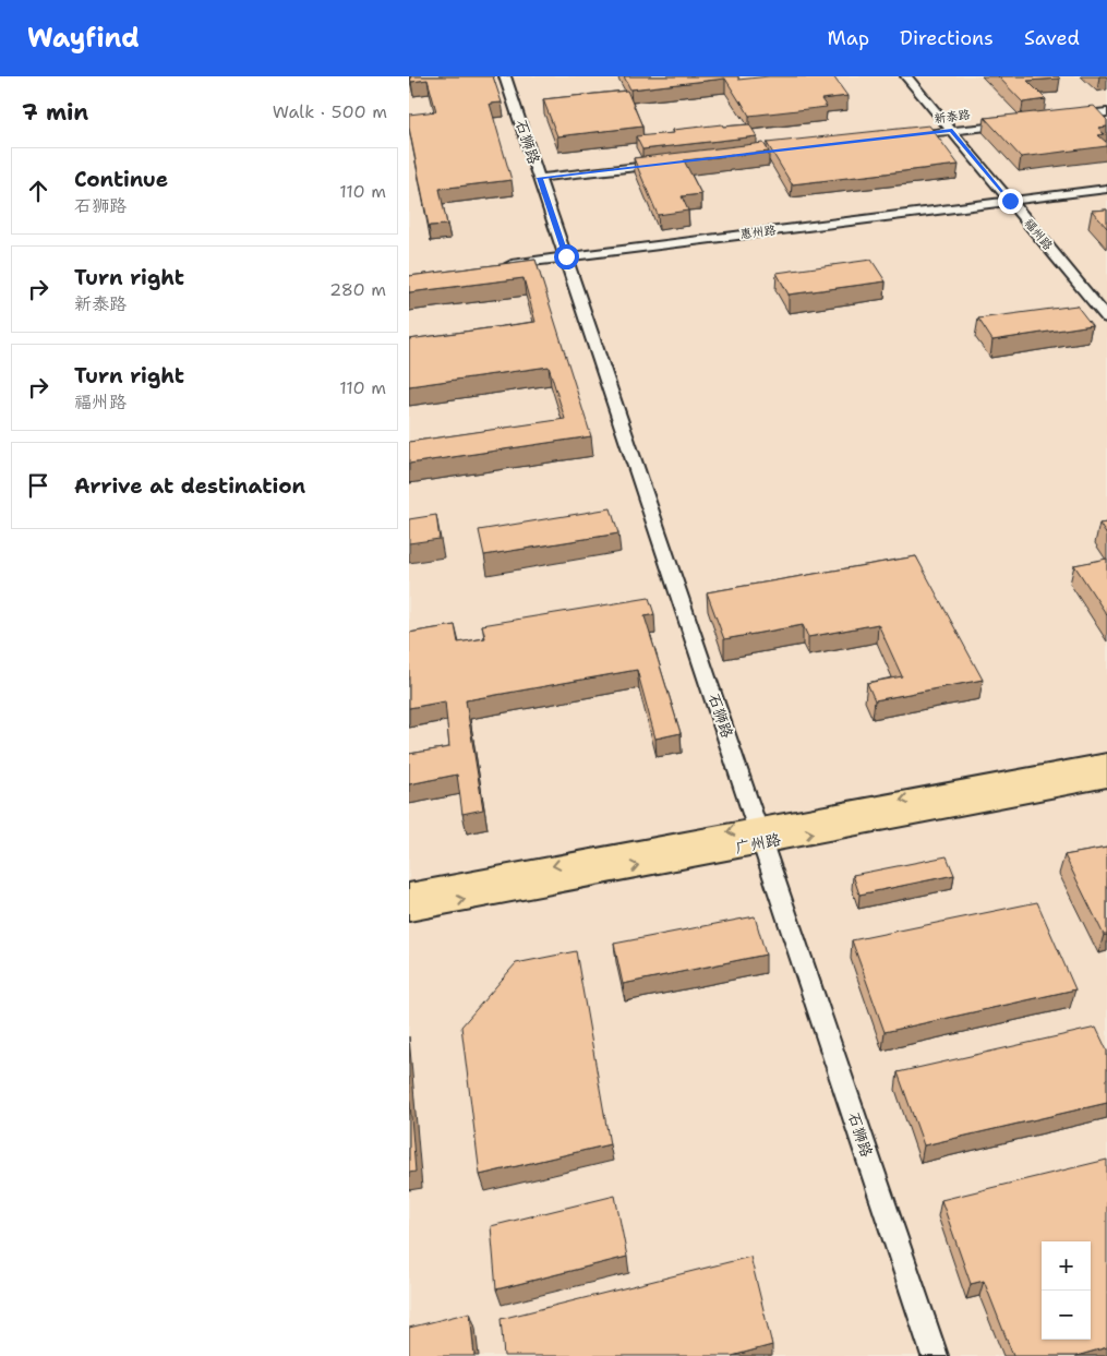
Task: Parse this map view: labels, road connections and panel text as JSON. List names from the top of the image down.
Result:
{
  "streets": {
    "main road": ["广州路"],
    "street": [
      "新泰路",
      "石狮路",
      "惠州路",
      "福州路"
    ]
  },
  "crossings": [
    ["新泰路", "福州路"],
    ["石狮路", "广州路"],
    ["惠州路", "福州路"]
  ],
  "page": {
    "header": "Wayfind",
    "nav": ["Map", "Directions", "Saved"],
    "heading": ["7 min", "Walk · 500 m"],
    "list": [
      ["Continue", "石狮路", "110 m"],
      ["Turn right", "新泰路", "280 m"],
      ["Turn right", "福州路", "110 m"],
      "Arrive at destination"
    ],
    "map_buttons": ["+", "−"]
  }
}
